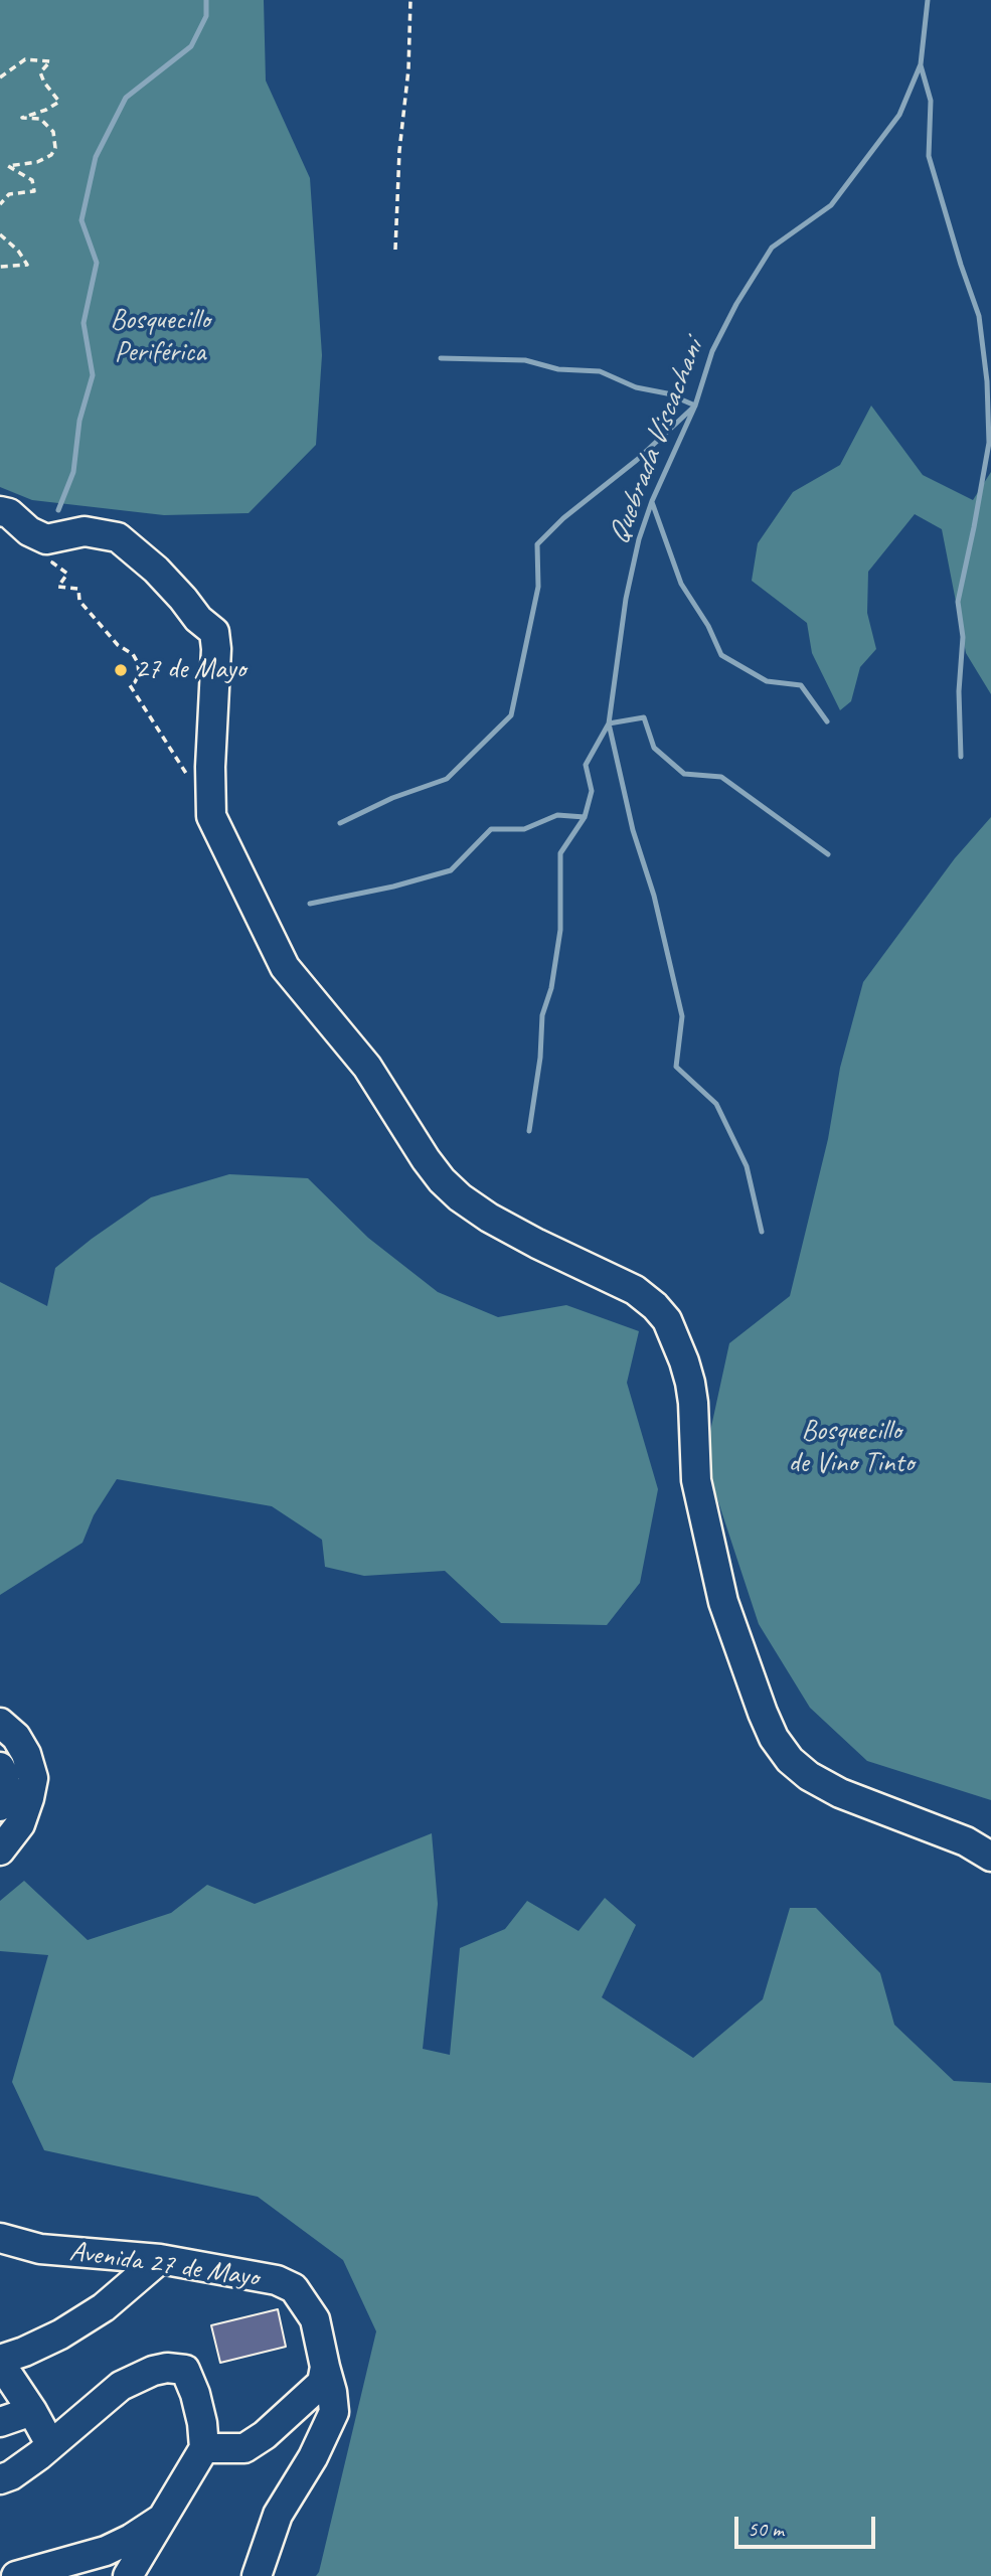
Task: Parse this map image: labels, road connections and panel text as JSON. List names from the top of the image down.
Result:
{
  "streets": {
    "street": ["Avenida 27 de Mayo"]
  },
  "water": ["Quebrada Viscachani"],
  "parks": ["Bosquecillo Periférica", "Bosquecillo de Vino Tinto"],
  "places": ["27 de Mayo"],
  "scale_bar": "50 m"
}
